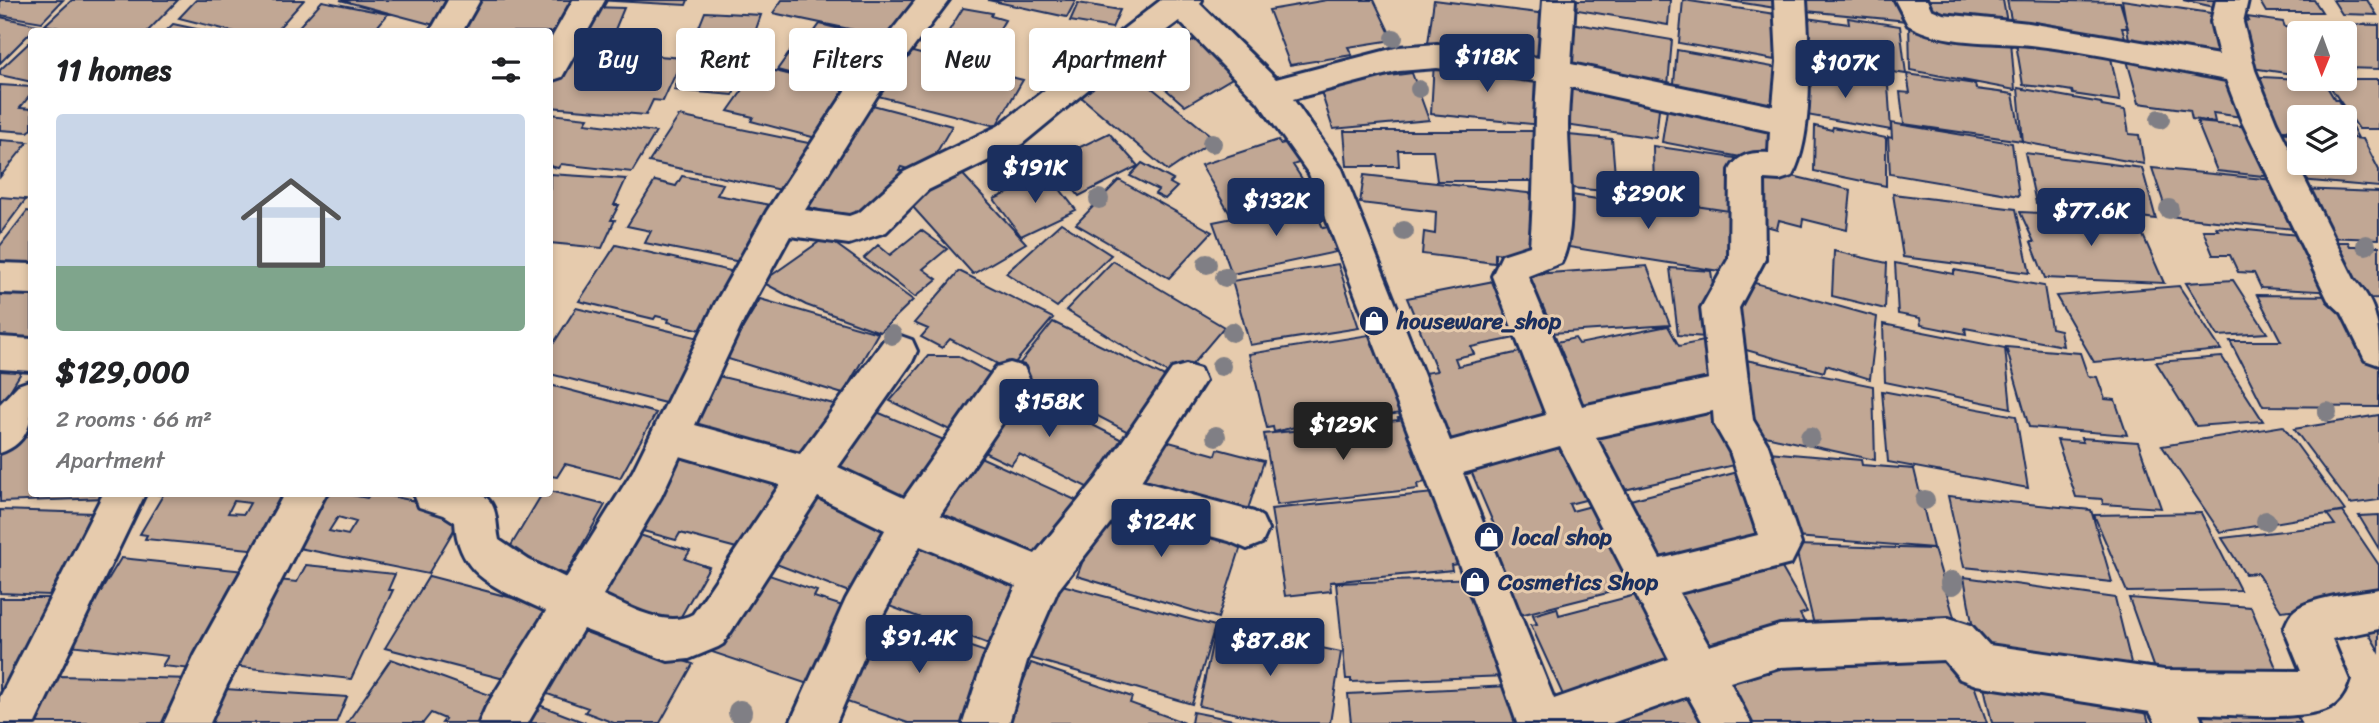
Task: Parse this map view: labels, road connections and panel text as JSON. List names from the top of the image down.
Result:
{
  "places": {
    "shop": ["houseware_shop", "local shop", "Cosmetics Shop"]
  },
  "north": "bottom",
  "page": {
    "chip": [
      "Buy",
      "Rent",
      "Filters",
      "New",
      "Apartment"
    ],
    "heading": "11 homes",
    "price": [
      "$118K",
      "$107K",
      "$191K",
      "$290K",
      "$132K",
      "$77.6K",
      "$158K",
      "$129K",
      "$124K",
      "$91.4K",
      "$87.8K"
    ],
    "list": [
      {
        "name": "$129,000",
        "note": "2 rooms · 66 m² · Apartment"
      }
    ]
  }
}
